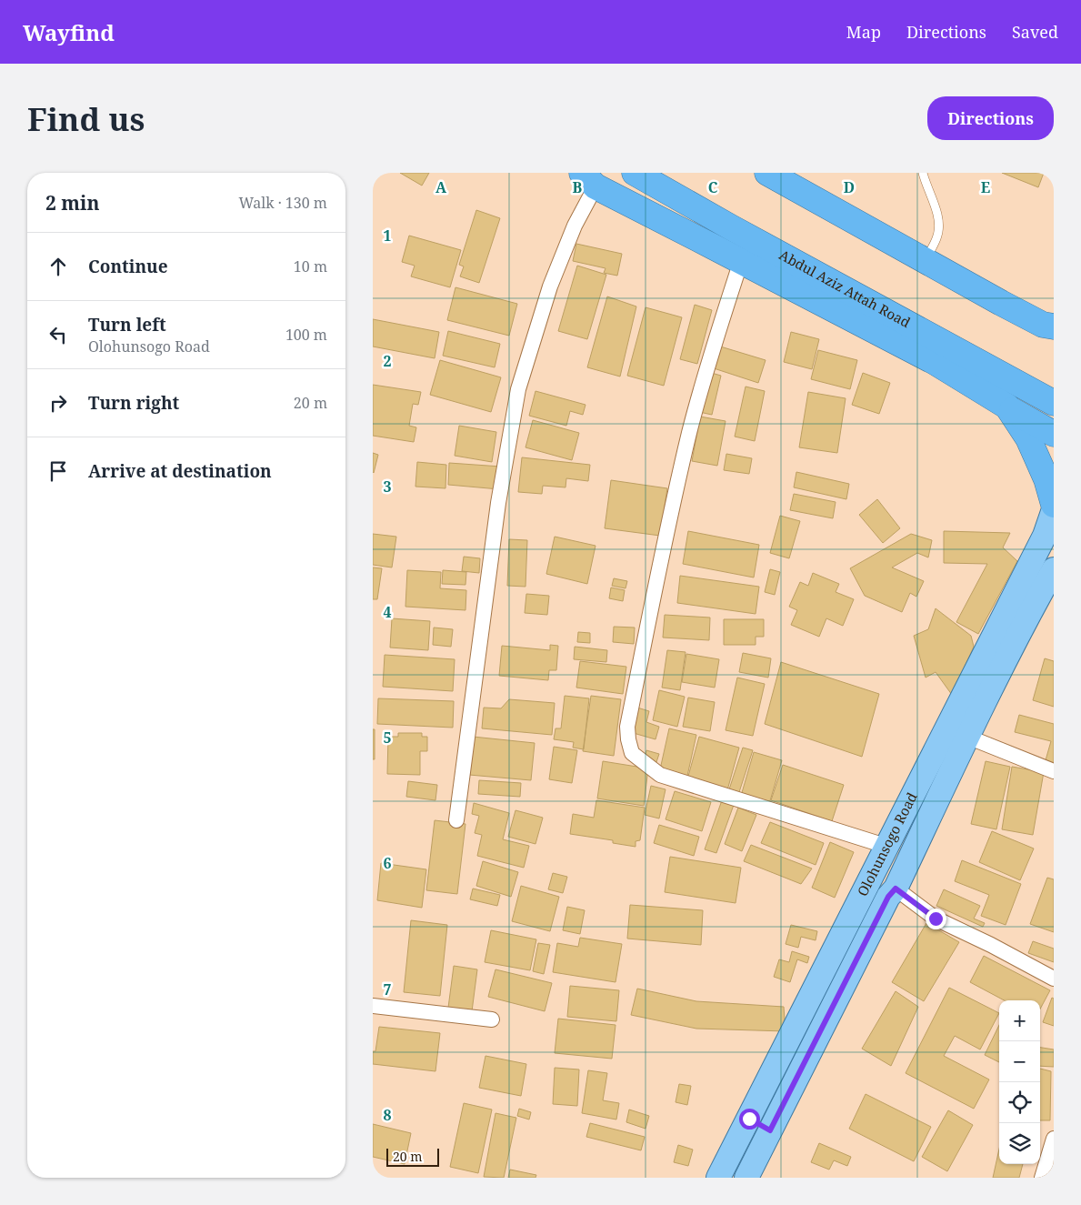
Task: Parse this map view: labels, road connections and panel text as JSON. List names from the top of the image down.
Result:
{
  "streets": {
    "highway": ["Abdul Aziz Attah Road"],
    "main road": ["Olohunsogo Road"]
  },
  "scale_bar": "20 m",
  "page": {
    "header": "Wayfind",
    "nav": ["Map", "Directions", "Saved"],
    "buttons": "Directions",
    "title": "Find us",
    "heading": ["2 min", "Walk · 130 m"],
    "list": [
      ["Continue", "10 m"],
      ["Turn left", "Olohunsogo Road", "100 m"],
      ["Turn right", "20 m"],
      "Arrive at destination"
    ],
    "map_buttons": ["+", "−"],
    "scale": "20 m"
  },
  "grid": {
    "columns": [
      "A",
      "B",
      "C",
      "D",
      "E"
    ],
    "rows": [
      "1",
      "2",
      "3",
      "4",
      "5",
      "6",
      "7",
      "8"
    ]
  }
}
